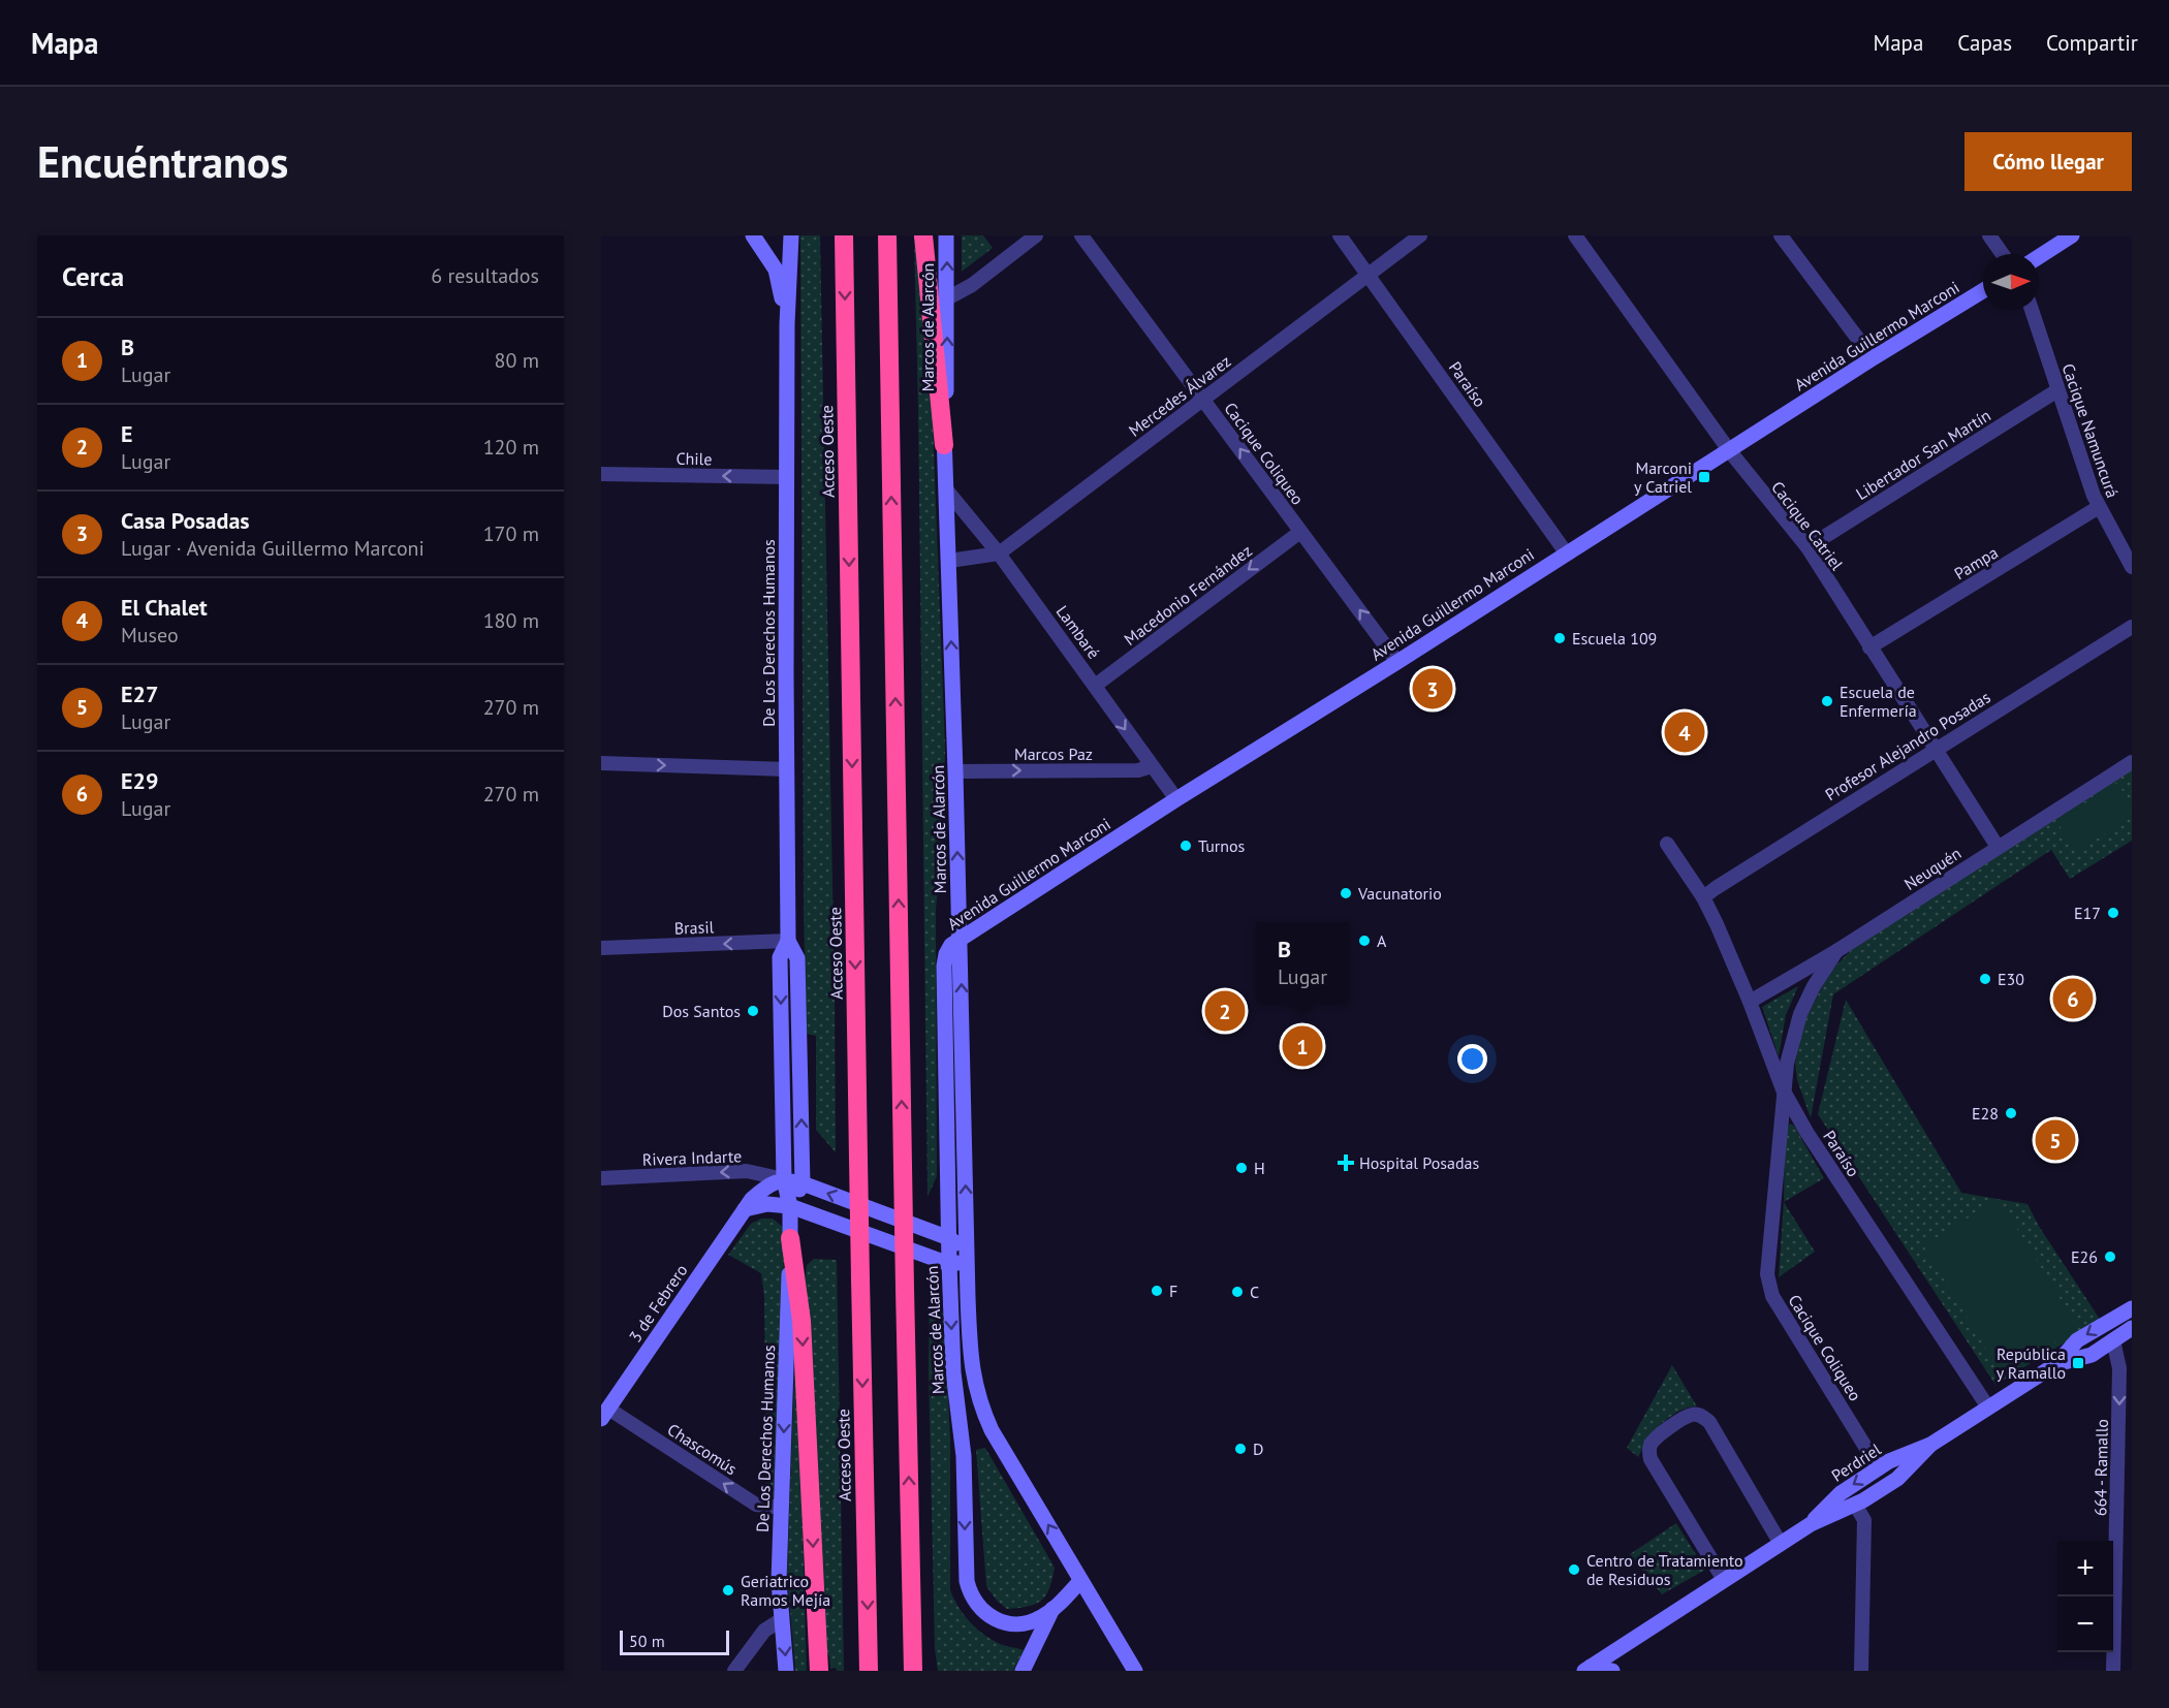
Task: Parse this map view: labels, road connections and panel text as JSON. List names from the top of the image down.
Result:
{
  "streets": {
    "highway": ["Acceso Oeste"],
    "main road": [
      "Marcos de Alarcón",
      "Avenida Guillermo Marconi",
      "De Los Derechos Humanos",
      "3 de Febrero",
      "Perdriel"
    ],
    "street": [
      "Paraíso",
      "Mercedes Álvarez",
      "Cacique Namuncurá",
      "Cacique Coliqueo",
      "Libertador San Martín",
      "Chile",
      "Cacique Catriel",
      "Pampa",
      "Macedonio Fernández",
      "Lambaré",
      "Profesor Alejandro Posadas",
      "Marcos Paz",
      "Neuquén",
      "Brasil",
      "Rivera Indarte",
      "Chascomús",
      "664 - Ramallo"
    ]
  },
  "crossings": [
    ["Marcos de Alarcón", "Avenida Guillermo Marconi"],
    ["Marcos de Alarcón", "Mercedes Álvarez"],
    ["Marcos de Alarcón", "Lambaré"],
    ["Marcos de Alarcón", "Marcos Paz"],
    ["Avenida Guillermo Marconi", "Paraíso"],
    ["Avenida Guillermo Marconi", "Cacique Coliqueo"],
    ["Avenida Guillermo Marconi", "Cacique Catriel"],
    ["Avenida Guillermo Marconi", "Lambaré"],
    ["Paraíso", "Mercedes Álvarez"],
    ["Paraíso", "Cacique Coliqueo"],
    ["Paraíso", "Profesor Alejandro Posadas"],
    ["Paraíso", "Neuquén"],
    ["Mercedes Álvarez", "Cacique Coliqueo"],
    ["Mercedes Álvarez", "Lambaré"],
    ["Cacique Namuncurá", "Libertador San Martín"],
    ["Cacique Namuncurá", "Pampa"],
    ["Cacique Coliqueo", "Macedonio Fernández"],
    ["Cacique Coliqueo", "Neuquén"],
    ["Cacique Coliqueo", "Perdriel"],
    ["Libertador San Martín", "Cacique Catriel"],
    ["Chile", "De Los Derechos Humanos"],
    ["Cacique Catriel", "Pampa"],
    ["Cacique Catriel", "Profesor Alejandro Posadas"],
    ["Cacique Catriel", "Neuquén"],
    ["Macedonio Fernández", "Lambaré"],
    ["Lambaré", "Marcos Paz"],
    ["De Los Derechos Humanos", "Brasil"],
    ["De Los Derechos Humanos", "Rivera Indarte"],
    ["De Los Derechos Humanos", "3 de Febrero"],
    ["De Los Derechos Humanos", "Chascomús"],
    ["Rivera Indarte", "3 de Febrero"],
    ["3 de Febrero", "Chascomús"]
  ],
  "one_way": [
    "Chile",
    "Macedonio Fernández",
    "Marcos Paz",
    "Brasil",
    "Rivera Indarte",
    "Chascomús",
    "664 - Ramallo"
  ],
  "places": {
    "transit": ["Marconi y Catriel", "República y Ramallo"],
    "other": [
      "Escuela 109",
      "Escuela de Enfermería",
      "Turnos",
      "Vacunatorio",
      "E17",
      "A",
      "E30",
      "Dos Santos",
      "E28",
      "H",
      "E26",
      "F",
      "C",
      "D",
      "Centro de Tratamiento de Residuos",
      "Geriatrico Ramos Mejía"
    ],
    "health": ["Hospital Posadas"]
  },
  "scale_bar": "50 m",
  "north": "right",
  "page": {
    "header": "Mapa",
    "nav": ["Mapa", "Capas", "Compartir"],
    "buttons": "Cómo llegar",
    "title": "Encuéntranos",
    "heading": ["Cerca", "6 resultados"],
    "list": [
      {
        "mark": "1",
        "name": "B",
        "note": "Lugar",
        "value": "80 m"
      },
      {
        "mark": "2",
        "name": "E",
        "note": "Lugar",
        "value": "120 m"
      },
      {
        "mark": "3",
        "name": "Casa Posadas",
        "note": "Lugar · Avenida Guillermo Marconi",
        "value": "170 m"
      },
      {
        "mark": "4",
        "name": "El Chalet",
        "note": "Museo",
        "value": "180 m"
      },
      {
        "mark": "5",
        "name": "E27",
        "note": "Lugar",
        "value": "270 m"
      },
      {
        "mark": "6",
        "name": "E29",
        "note": "Lugar",
        "value": "270 m"
      }
    ],
    "pins": [
      "3",
      "4",
      "6",
      "2",
      "1",
      "5"
    ],
    "popup": ["B", "Lugar"],
    "map_buttons": ["+", "−"],
    "scale": "50 m"
  }
}
